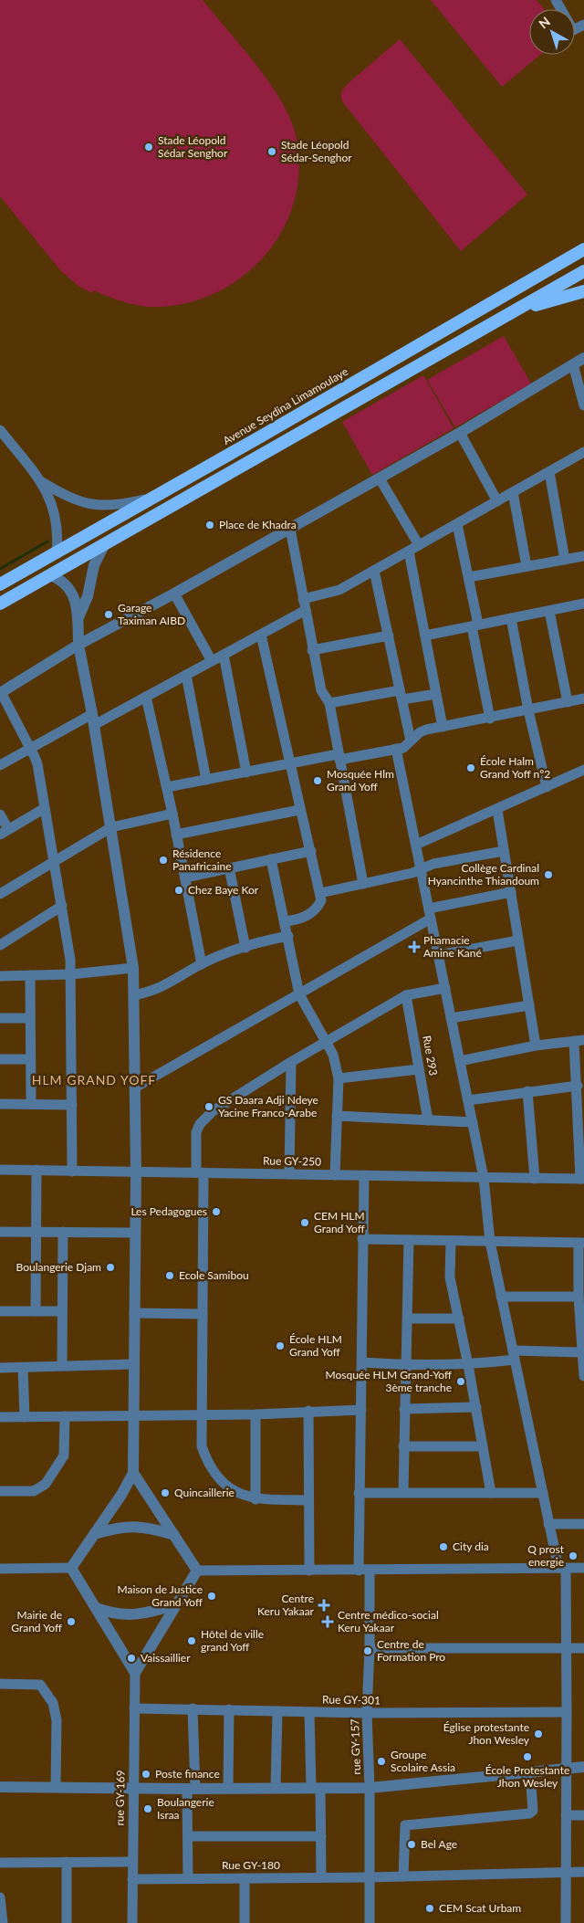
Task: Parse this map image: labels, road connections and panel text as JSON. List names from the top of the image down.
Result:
{
  "streets": {
    "highway": ["Avenue Seydina Limamoulaye"],
    "street": [
      "Rue 293",
      "Rue GY-250",
      "Rue GY-301",
      "rue GY-157",
      "rue GY-169",
      "Rue GY-180"
    ]
  },
  "crossings": [
    ["Rue GY-301", "rue GY-157"],
    ["Rue GY-301", "rue GY-169"],
    ["rue GY-157", "Rue GY-180"],
    ["rue GY-169", "Rue GY-180"]
  ],
  "districts": ["HLM GRAND YOFF"],
  "places": {
    "other": [
      "Stade Léopold Sédar Senghor",
      "Stade Léopold Sédar-Senghor",
      "Place de Khadra",
      "Garage Taximan AIBD",
      "École Halm Grand Yoff n°2",
      "Mosquée Hlm Grand Yoff",
      "Résidence Panafricaine",
      "Collège Cardinal Hyancinthe Thiandoum",
      "Chez Baye Kor",
      "GS Daara Adji Ndeye Yacine Franco-Arabe",
      "Les Pedagogues",
      "CEM HLM Grand Yoff",
      "Boulangerie Djam",
      "Ecole Samibou",
      "École HLM Grand Yoff",
      "Mosquée HLM Grand-Yoff 3ème tranche",
      "Quincaillerie",
      "City dia",
      "Q prost energie",
      "Maison de Justice Grand Yoff",
      "Mairie de Grand Yoff",
      "Hôtel de ville grand Yoff",
      "Centre de Formation Pro",
      "Vaissaillier",
      "Église protestante Jhon Wesley",
      "École Protestante Jhon Wesley",
      "Groupe Scolaire Assia",
      "Poste finance",
      "Boulangerie Israa",
      "Bel Age",
      "CEM Scat Urbam"
    ],
    "health": ["Phamacie Amine Kané", "Centre Keru Yakaar", "Centre médico-social Keru Yakaar"]
  },
  "north": "top left"
}
